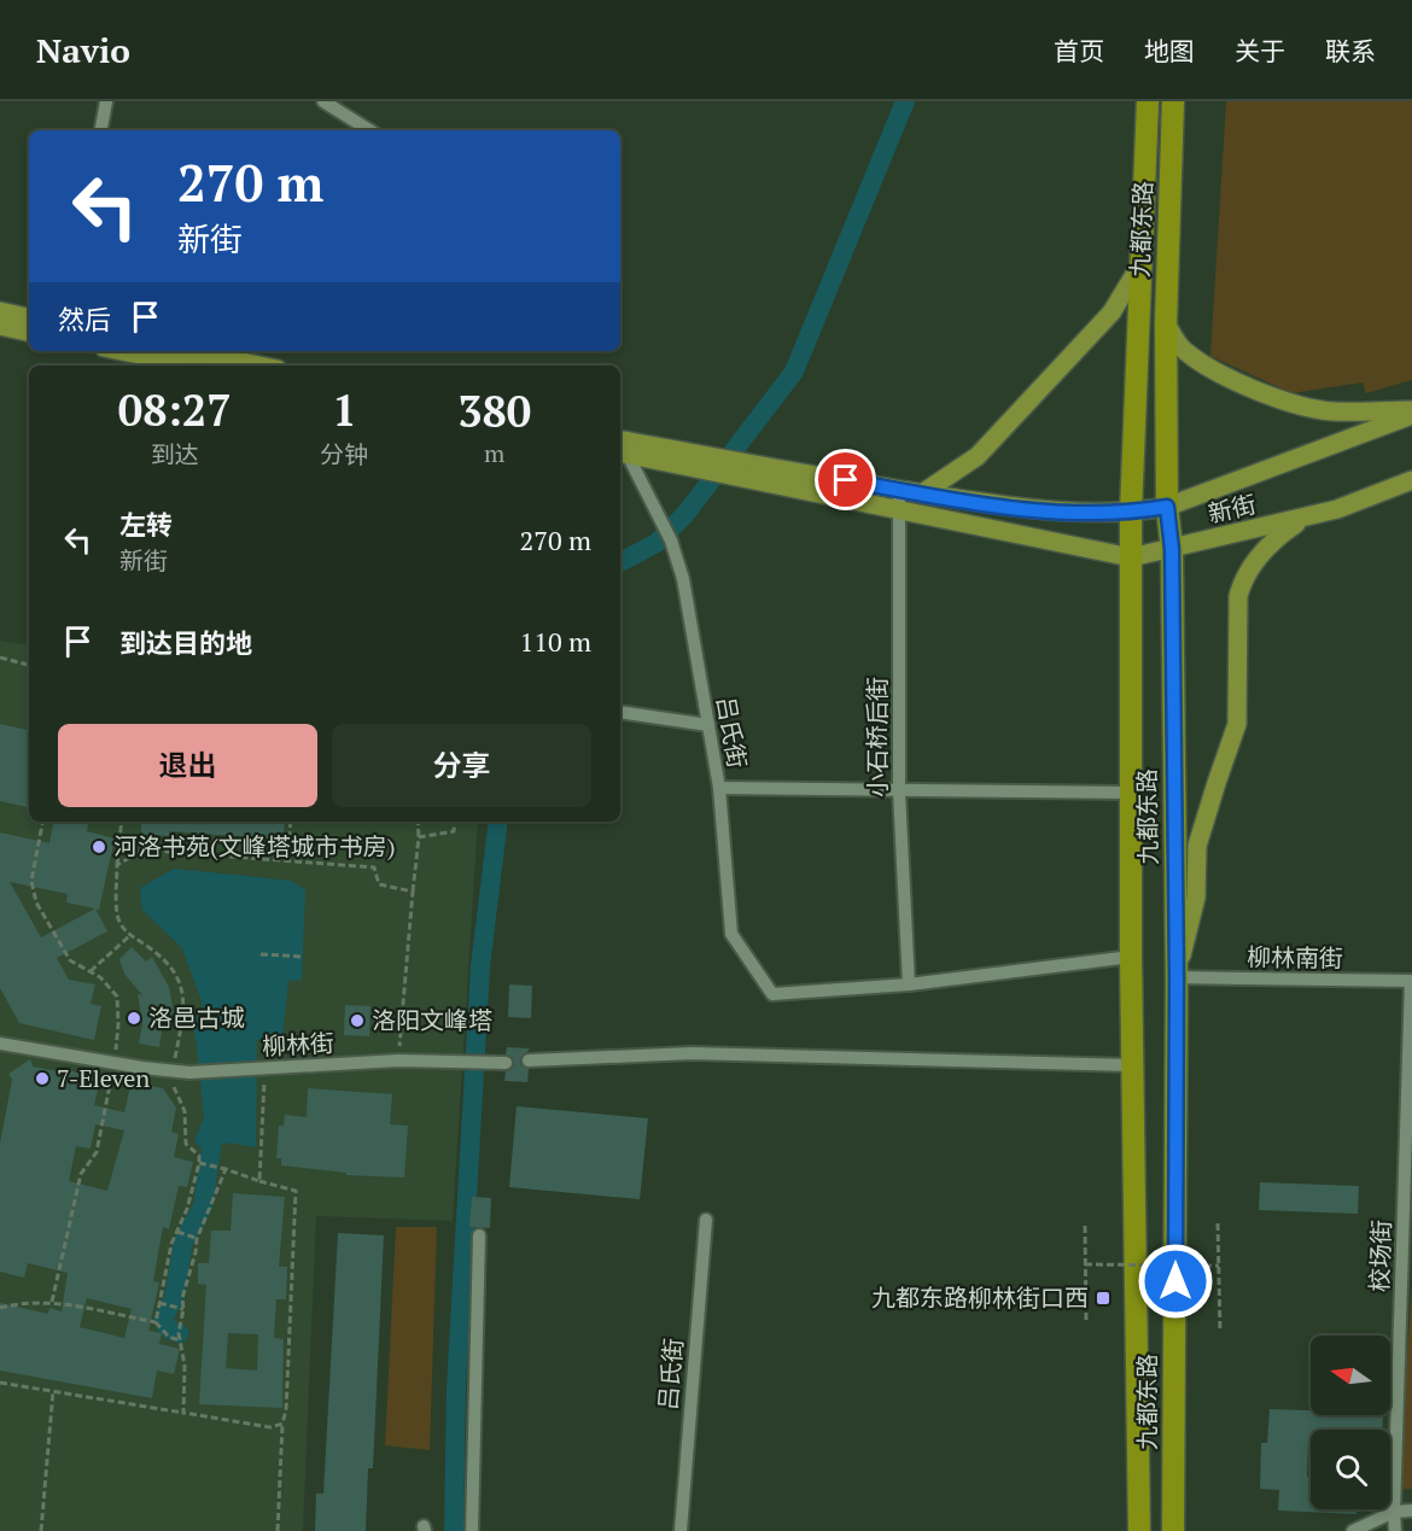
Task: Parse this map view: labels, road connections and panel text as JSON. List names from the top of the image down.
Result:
{
  "streets": {
    "highway": ["九都东路"],
    "main road": ["新街"],
    "street": [
      "吕氏街",
      "小石桥后街",
      "柳林南街",
      "柳林街",
      "校场街"
    ]
  },
  "crossings": [
    ["九都东路", "新街"],
    ["九都东路", "柳林南街"],
    ["新街", "小石桥后街"],
    ["吕氏街", "小石桥后街"],
    ["柳林南街", "校场街"]
  ],
  "places": {
    "other": [
      "河洛书苑(文峰塔城市书房)",
      "洛邑古城",
      "洛阳文峰塔",
      "7-Eleven"
    ],
    "transit": ["九都东路柳林街口西"]
  },
  "north": "left",
  "page": {
    "header": "Navio",
    "nav": [
      "首页",
      "地图",
      "关于",
      "联系"
    ],
    "turn": ["270 m", "新街"],
    "then": "然后",
    "eta": [
      "08:27",
      "到达",
      "1",
      "分钟",
      "380",
      "m"
    ],
    "list": [
      {
        "name": "左转",
        "note": "新街",
        "value": "270 m"
      },
      {
        "name": "到达目的地",
        "value": "110 m"
      }
    ],
    "buttons": ["退出", "分享"]
  }
}
